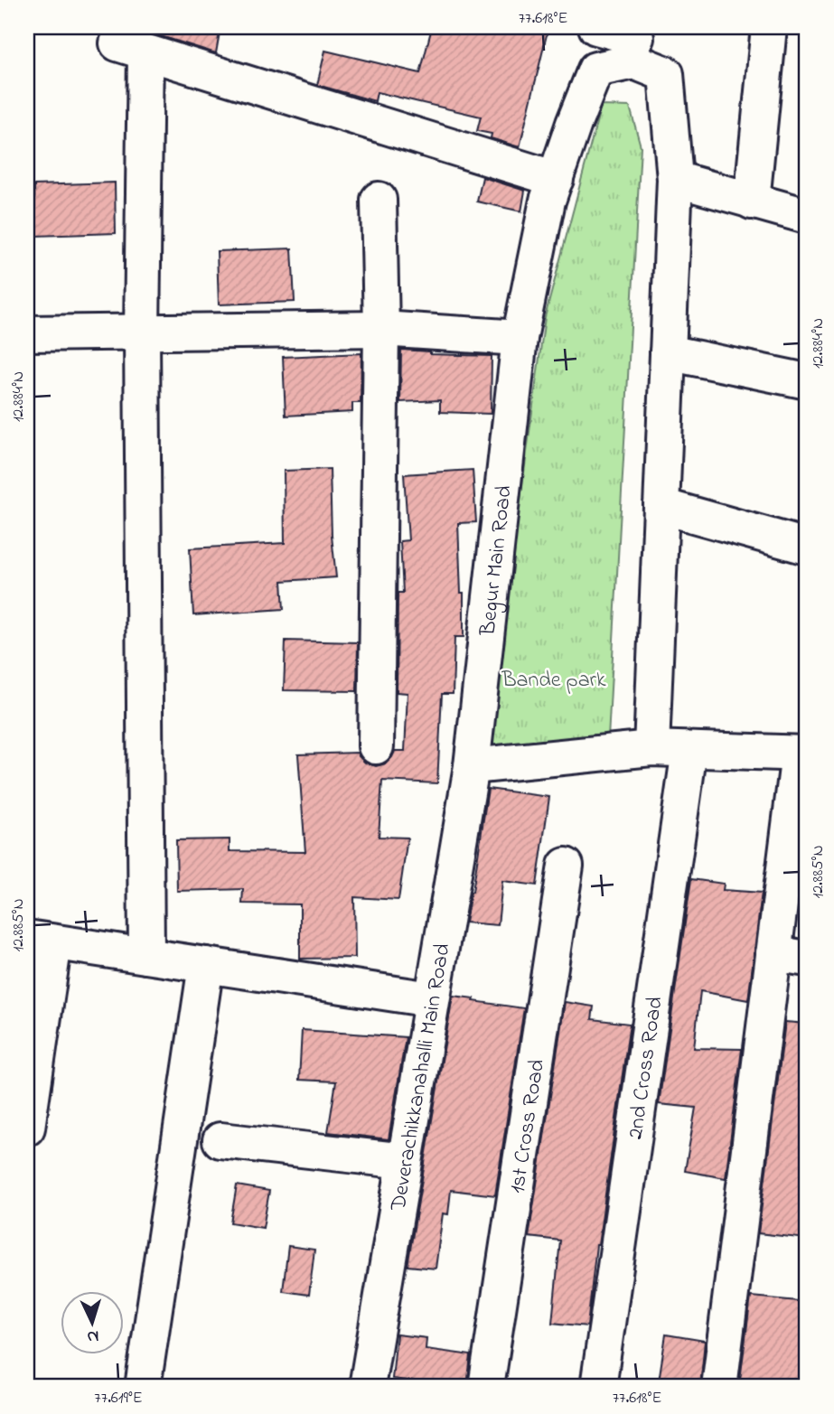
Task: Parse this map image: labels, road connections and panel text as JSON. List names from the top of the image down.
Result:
{
  "streets": {
    "street": [
      "Begur Main Road",
      "2nd Cross Road",
      "Deverachikkanahalli Main Road",
      "1st Cross Road"
    ]
  },
  "crossings": [
    ["Begur Main Road", "Deverachikkanahalli Main Road"]
  ],
  "parks": ["Bande park"],
  "north": "bottom",
  "coordinates": [
    "77.618°E",
    "12.884°N",
    "12.885°N",
    "77.619°E"
  ]
}
